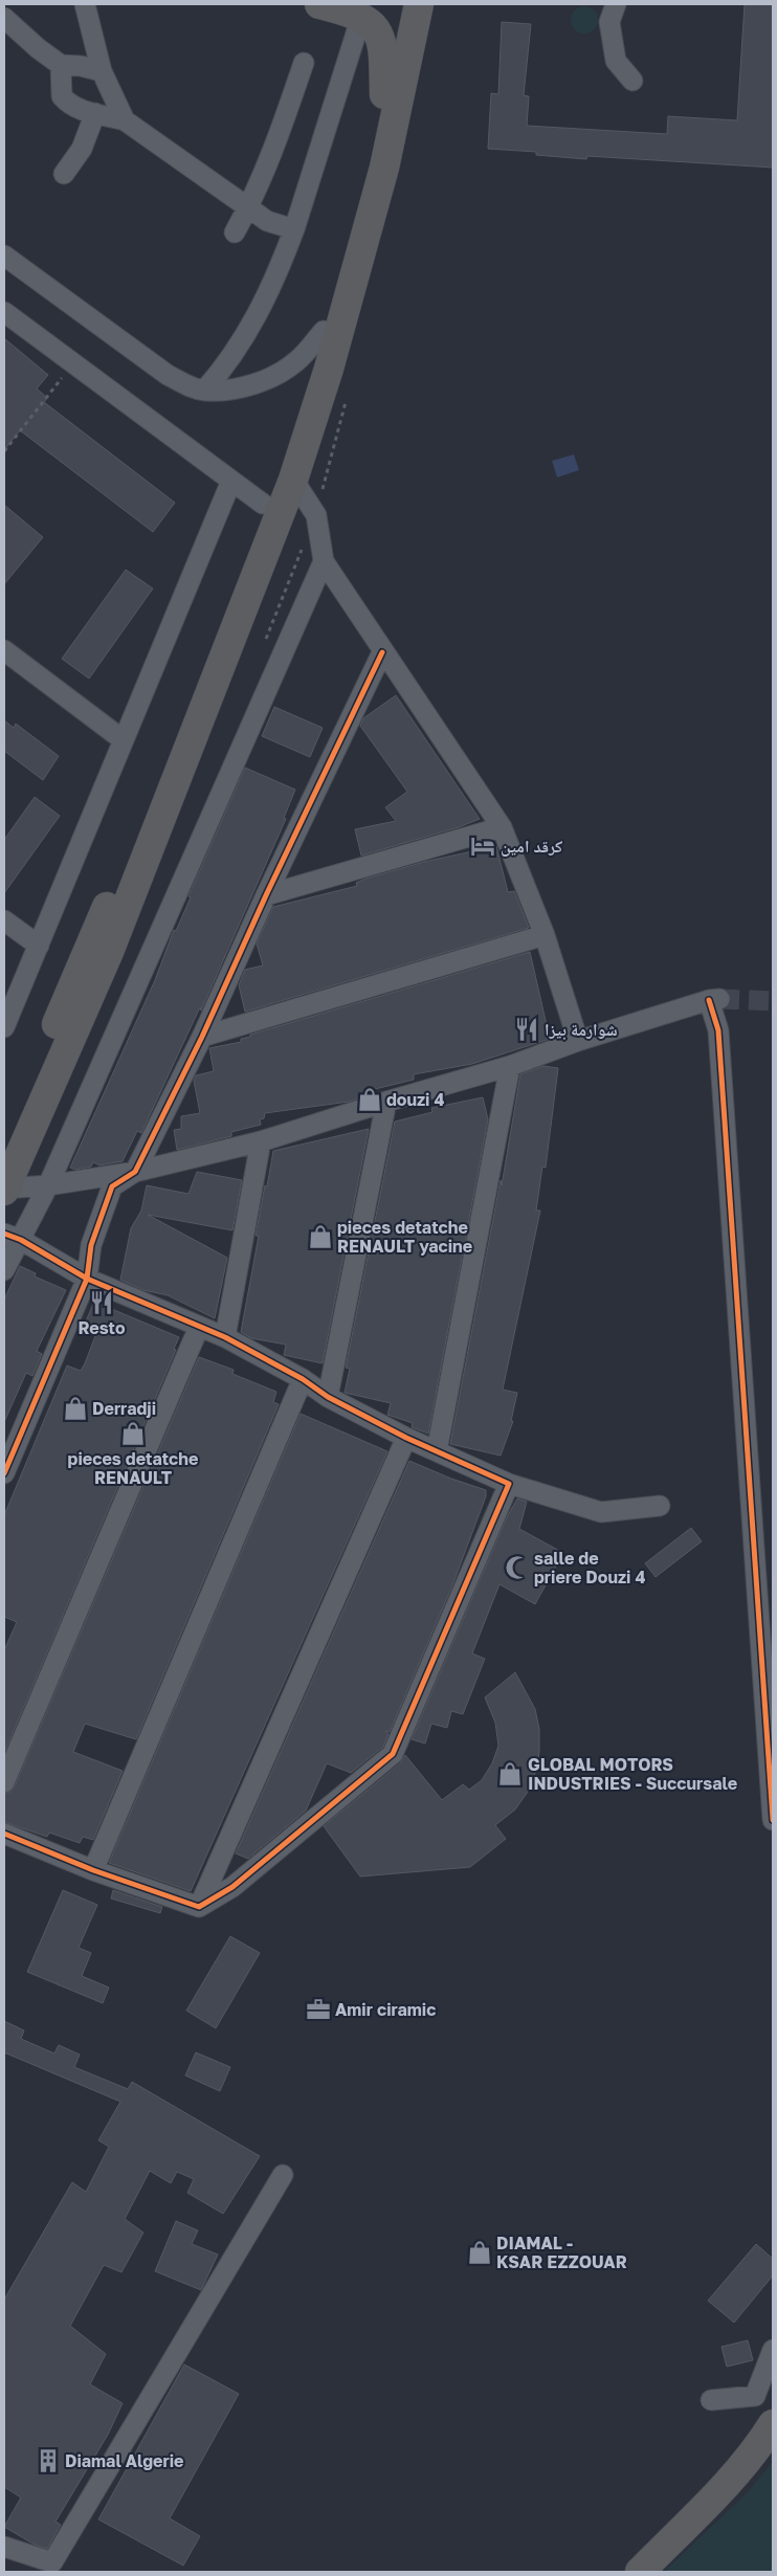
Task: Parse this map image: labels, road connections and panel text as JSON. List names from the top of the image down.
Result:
{
  "places": {
    "hotel": ["كرقد امين"],
    "restaurant": ["شوارمة بيزا", "Resto"],
    "shop": [
      "douzi 4",
      "pieces detatche RENAULT yacine",
      "Derradji",
      "pieces detatche RENAULT",
      "GLOBAL MOTORS INDUSTRIES - Succursale",
      "DIAMAL - KSAR EZZOUAR"
    ],
    "mosque": ["salle de priere Douzi 4"],
    "office": ["Amir ciramic"],
    "building": ["Diamal Algerie"]
  }
}
